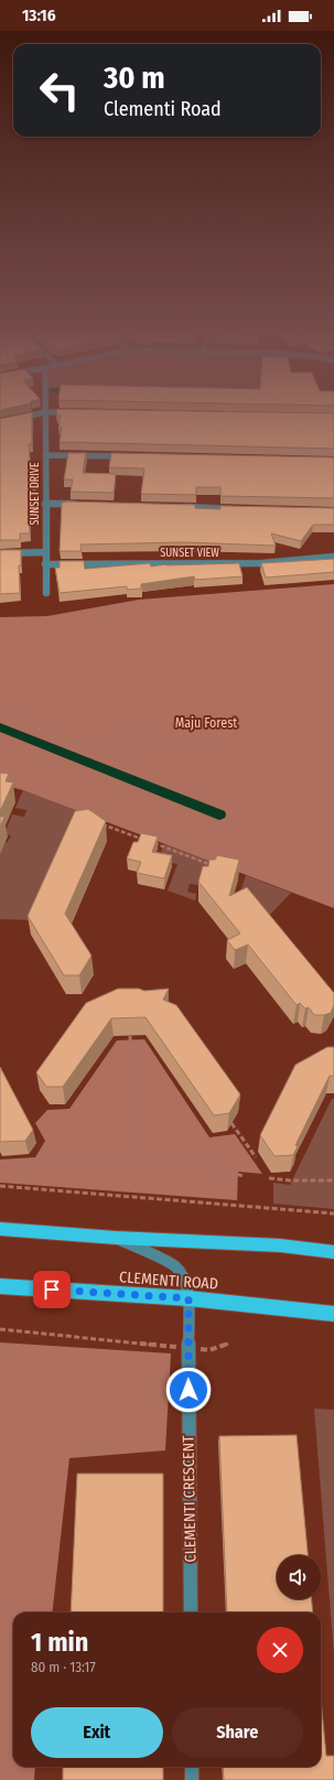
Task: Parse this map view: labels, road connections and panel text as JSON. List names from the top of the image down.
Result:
{
  "streets": {
    "main road": ["CLEMENTI ROAD"],
    "street": ["SUNSET DRIVE", "SUNSET VIEW", "CLEMENTI CRESCENT"]
  },
  "crossings": [
    ["SUNSET DRIVE", "SUNSET VIEW"],
    ["CLEMENTI ROAD", "CLEMENTI CRESCENT"]
  ],
  "parks": ["Maju Forest"],
  "page": {
    "status": "13:16",
    "turn": ["30 m", "Clementi Road"],
    "heading": ["1 min", "80 m · 13:17"],
    "buttons": ["Exit", "Share"]
  }
}
